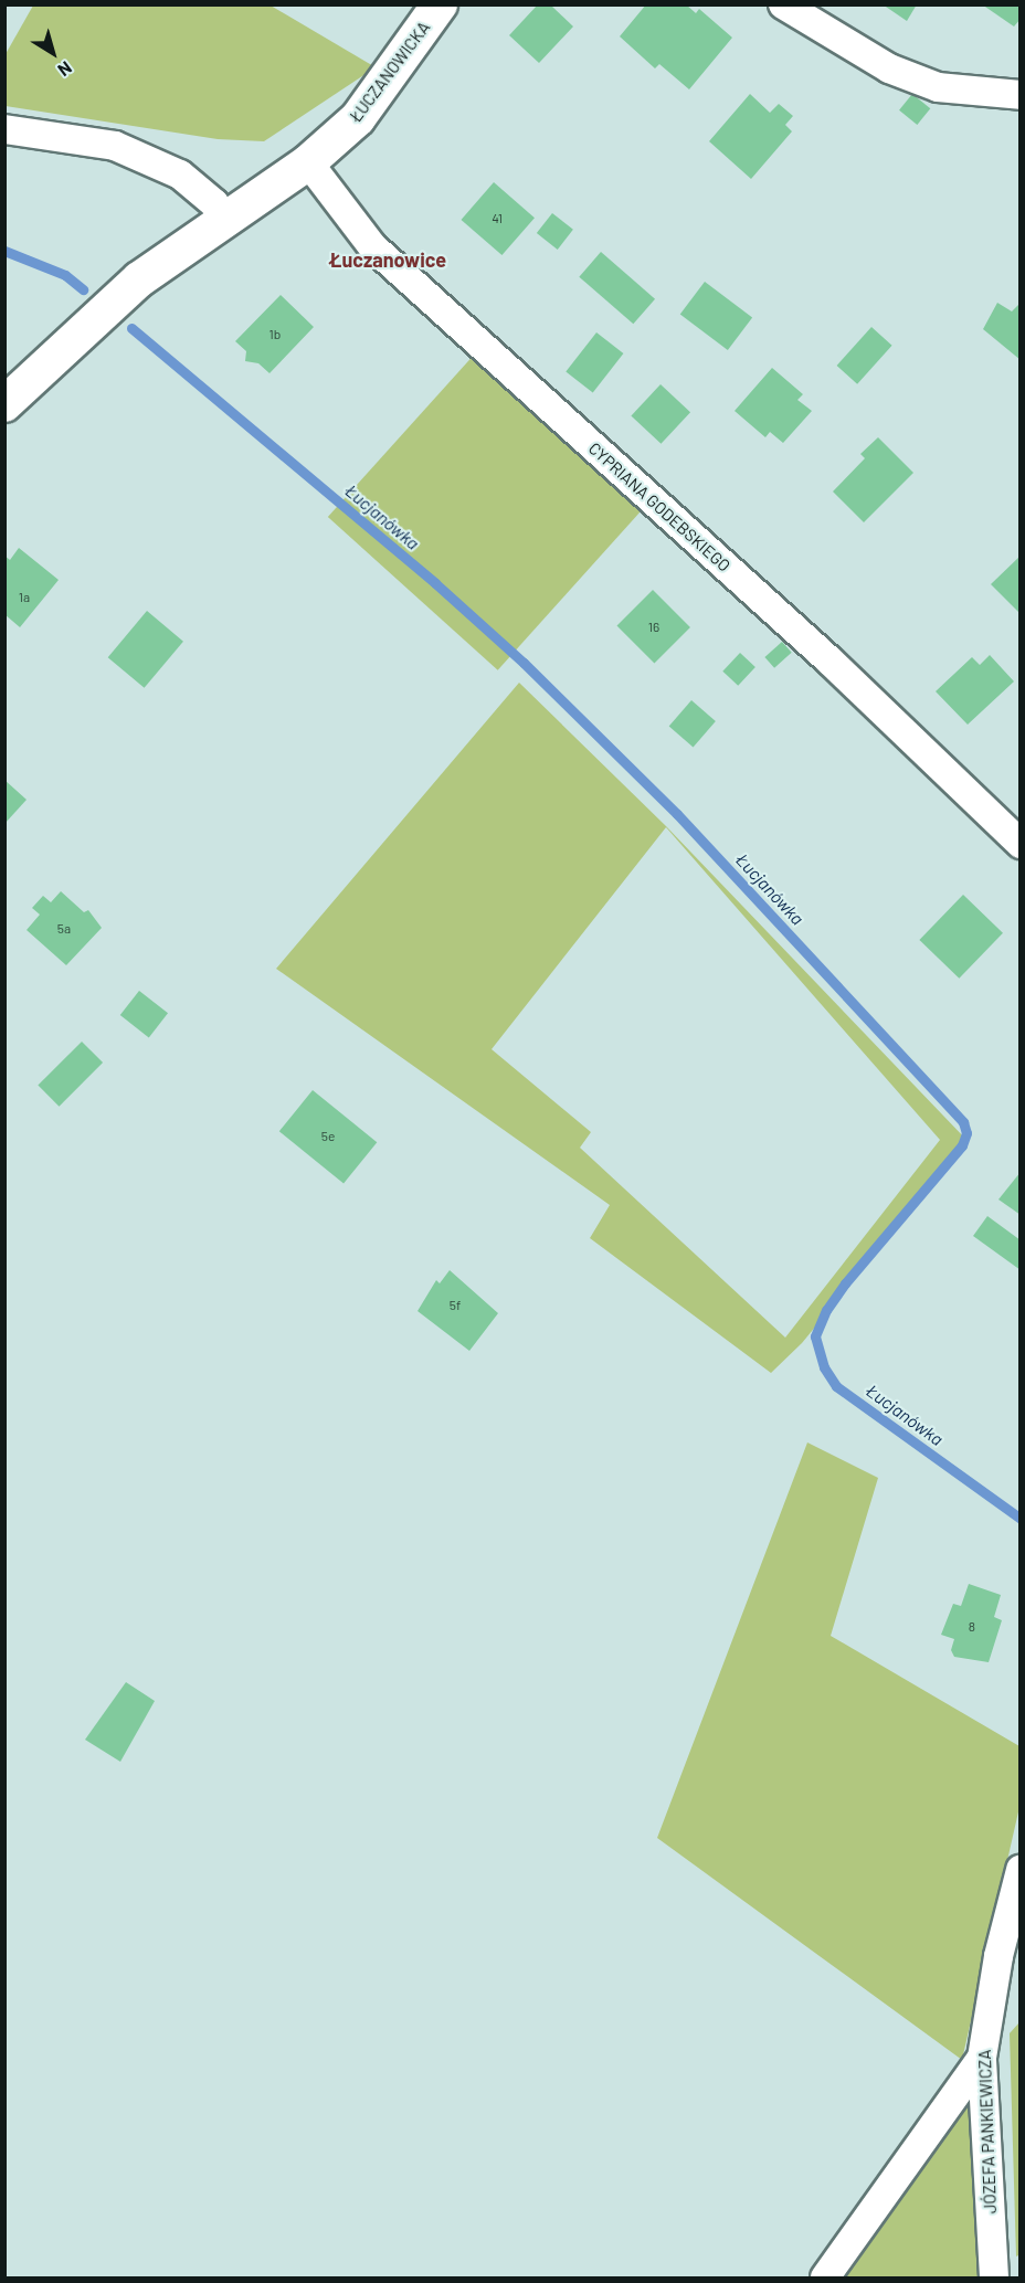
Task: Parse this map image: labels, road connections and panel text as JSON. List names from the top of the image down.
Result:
{
  "streets": {
    "street": ["ŁUCZANOWICKA", "CYPRIANA GODEBSKIEGO", "JÓZEFA PANKIEWICZA"]
  },
  "crossings": [
    ["ŁUCZANOWICKA", "CYPRIANA GODEBSKIEGO"]
  ],
  "districts": ["Łuczanowice"],
  "water": ["Łucjanówka"],
  "house_numbers": [
    "41",
    "1b",
    "1a",
    "16",
    "5a",
    "5e",
    "5f",
    "8"
  ],
  "north": "bottom right"
}
